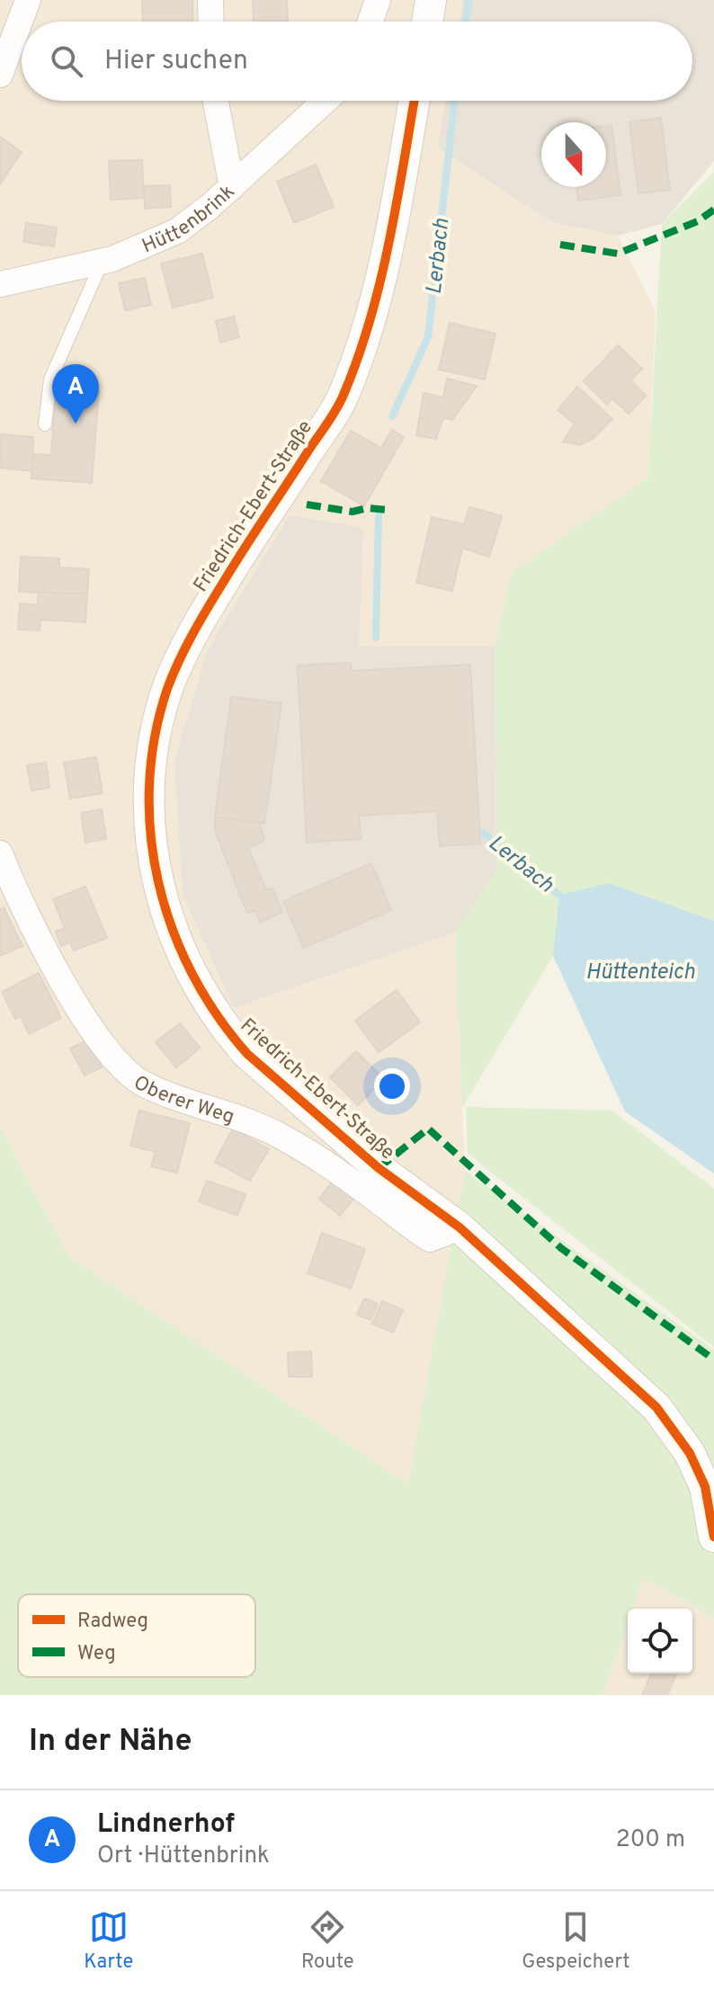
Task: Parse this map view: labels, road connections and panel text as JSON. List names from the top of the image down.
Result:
{
  "streets": {
    "street": ["Hüttenbrink", "Friedrich-Ebert-Straße", "Oberer Weg"]
  },
  "crossings": [
    ["Friedrich-Ebert-Straße", "Oberer Weg"]
  ],
  "water": ["Lerbach", "Hüttenteich"],
  "legend": ["Radweg", "Weg"],
  "north": "bottom",
  "page": {
    "search": "Hier suchen",
    "pins": "A",
    "heading": "In der Nähe",
    "list": [
      {
        "mark": "A",
        "name": "Lindnerhof",
        "note": "Ort · Hüttenbrink",
        "value": "200 m"
      }
    ],
    "nav": ["Karte", "Route", "Gespeichert"]
  }
}
